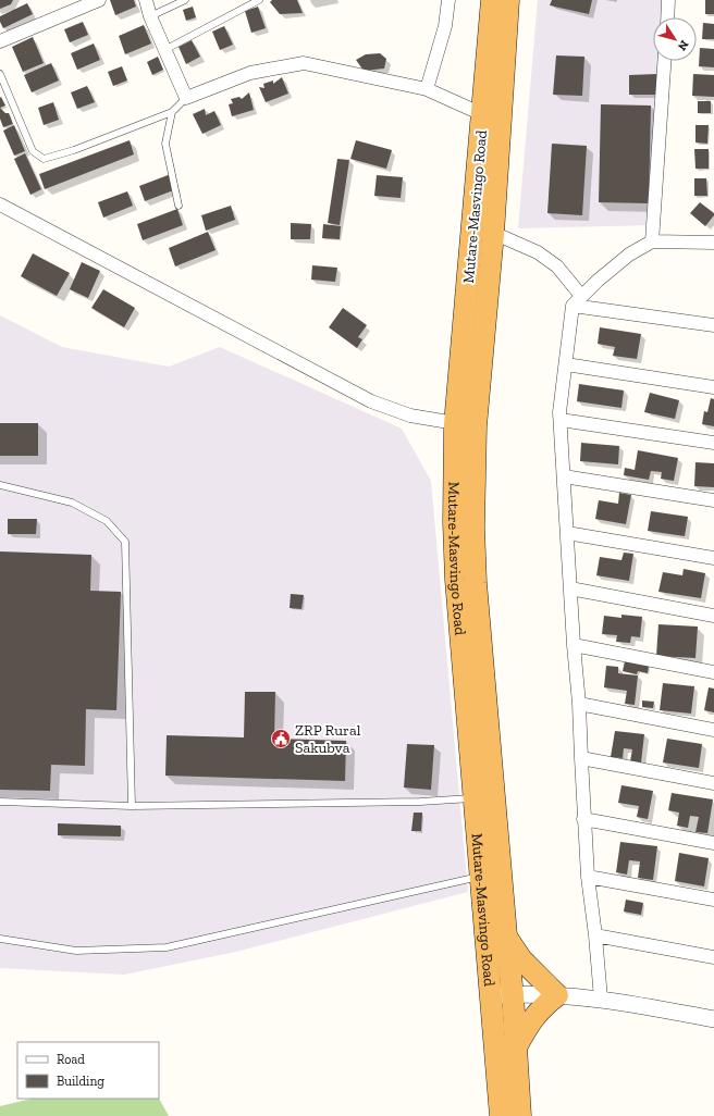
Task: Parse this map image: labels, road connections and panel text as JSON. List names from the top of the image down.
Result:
{
  "streets": {
    "highway": ["Mutare-Masvingo Road"]
  },
  "places": {
    "public building": ["ZRP Rural Sakubva"]
  },
  "legend": ["Road", "Building"],
  "north": "bottom right"
}
